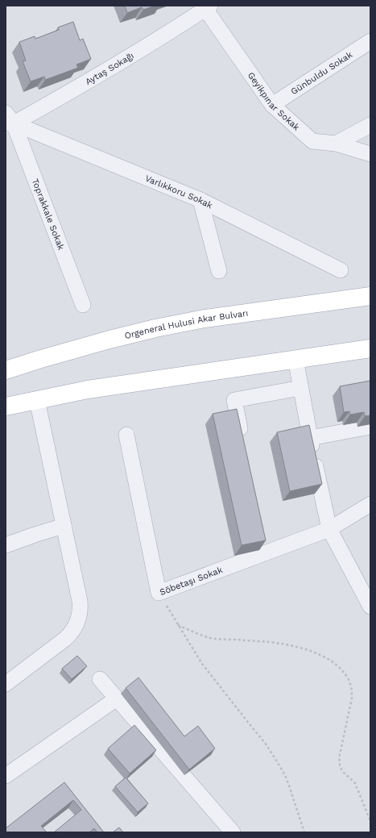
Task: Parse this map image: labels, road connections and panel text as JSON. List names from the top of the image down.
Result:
{
  "streets": {
    "main road": ["Orgeneral Hulusi Akar Bulvarı"],
    "street": [
      "Aytaş Sokağı",
      "Günbuldu Sokak",
      "Geyikpınar Sokak",
      "Varlıkkoru Sokak",
      "Toprakkale Sokak",
      "Söbetaşı Sokak"
    ]
  },
  "crossings": [
    ["Aytaş Sokağı", "Geyikpınar Sokak"],
    ["Aytaş Sokağı", "Varlıkkoru Sokak"],
    ["Aytaş Sokağı", "Toprakkale Sokak"],
    ["Günbuldu Sokak", "Geyikpınar Sokak"],
    ["Varlıkkoru Sokak", "Toprakkale Sokak"]
  ]
}
